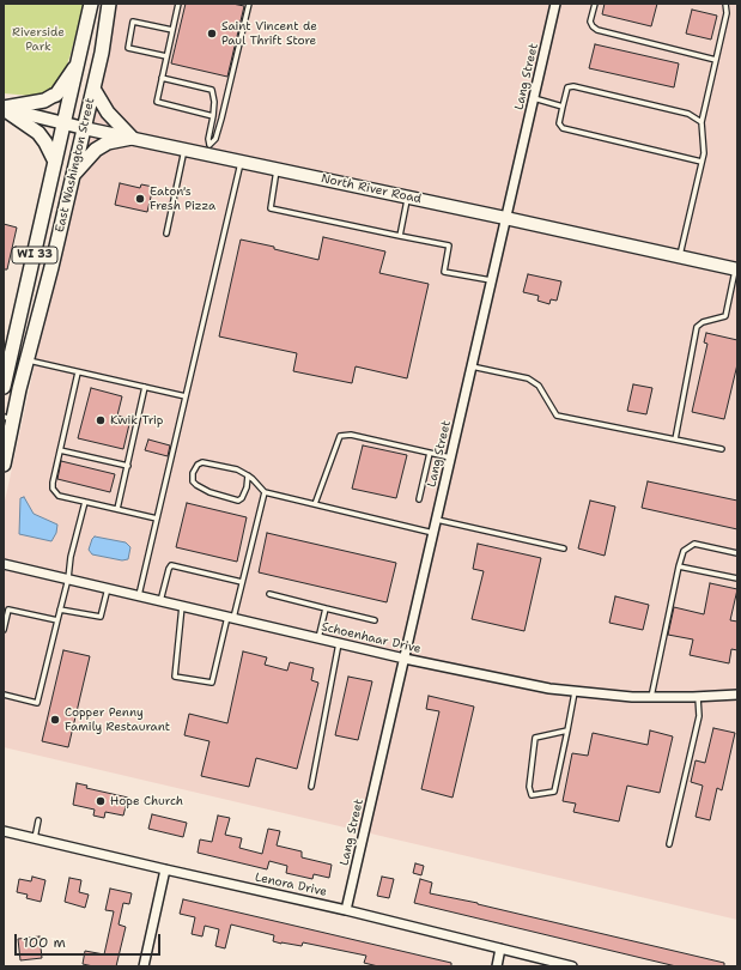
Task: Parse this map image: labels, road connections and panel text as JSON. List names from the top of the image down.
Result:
{
  "streets": {
    "main road": ["East Washington Street", "WI 33"],
    "street": [
      "Lang Street",
      "North River Road",
      "Schoenhaar Drive",
      "Lenora Drive"
    ]
  },
  "crossings": [
    ["Lang Street", "North River Road"],
    ["Lang Street", "Schoenhaar Drive"],
    ["Lang Street", "Lenora Drive"],
    ["East Washington Street", "North River Road"]
  ],
  "parks": ["Riverside Park"],
  "places": [
    "Saint Vincent de Paul Thrift Store",
    "Eaton's Fresh Pizza",
    "Kwik Trip",
    "Copper Penny Family Restaurant",
    "Hope Church"
  ],
  "scale_bar": "100 m"
}
